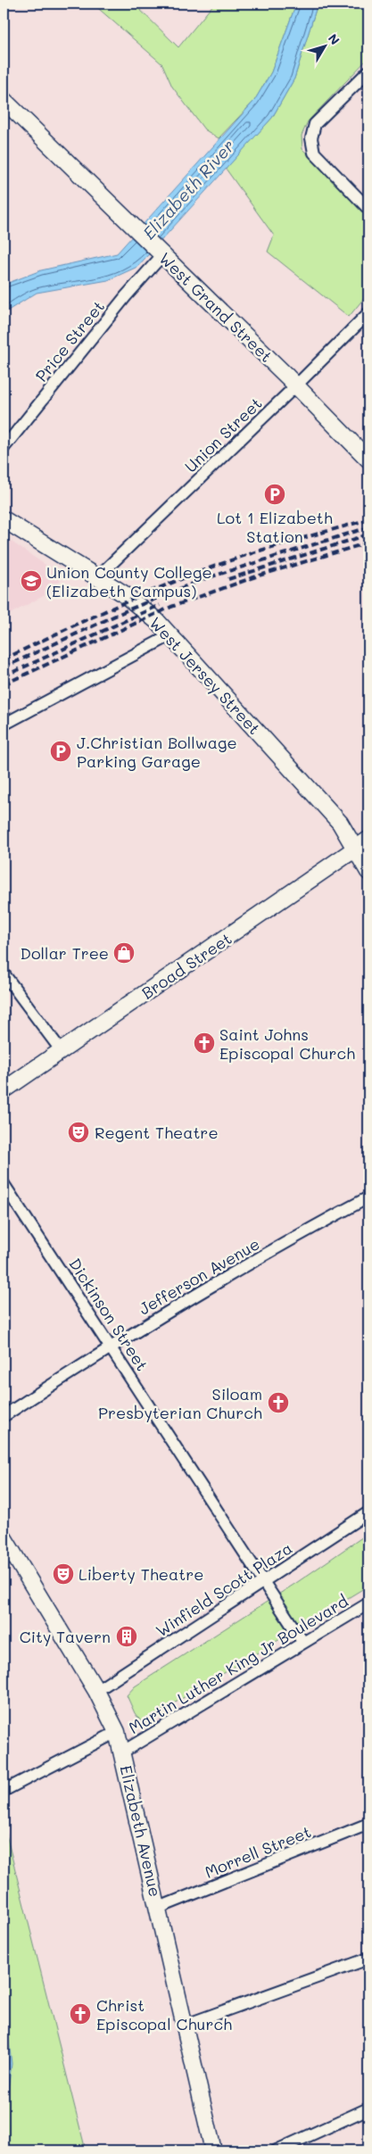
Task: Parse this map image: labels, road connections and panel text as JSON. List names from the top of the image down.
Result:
{
  "streets": {
    "street": [
      "West Grand Street",
      "Price Street",
      "Union Street",
      "West Jersey Street",
      "Broad Street",
      "Jefferson Avenue",
      "Dickinson Street",
      "Winfield Scott Plaza",
      "Martin Luther King Jr Boulevard",
      "Elizabeth Avenue",
      "Morrell Street"
    ]
  },
  "crossings": [
    ["West Grand Street", "Price Street"],
    ["West Grand Street", "Union Street"],
    ["Union Street", "West Jersey Street"],
    ["West Jersey Street", "Broad Street"],
    ["Jefferson Avenue", "Dickinson Street"],
    ["Dickinson Street", "Winfield Scott Plaza"],
    ["Dickinson Street", "Martin Luther King Jr Boulevard"],
    ["Winfield Scott Plaza", "Elizabeth Avenue"],
    ["Martin Luther King Jr Boulevard", "Elizabeth Avenue"],
    ["Elizabeth Avenue", "Morrell Street"]
  ],
  "water": ["Elizabeth River"],
  "places": {
    "parking": ["Lot 1 Elizabeth Station", "J.Christian Bollwage Parking Garage"],
    "school or university": ["Union County College (Elizabeth Campus)"],
    "shop": ["Dollar Tree"],
    "church": ["Saint Johns Episcopal Church", "Siloam Presbyterian Church", "Christ Episcopal Church"],
    "theatre": ["Regent Theatre", "Liberty Theatre"],
    "building": ["City Tavern"]
  },
  "north": "top right"
}
